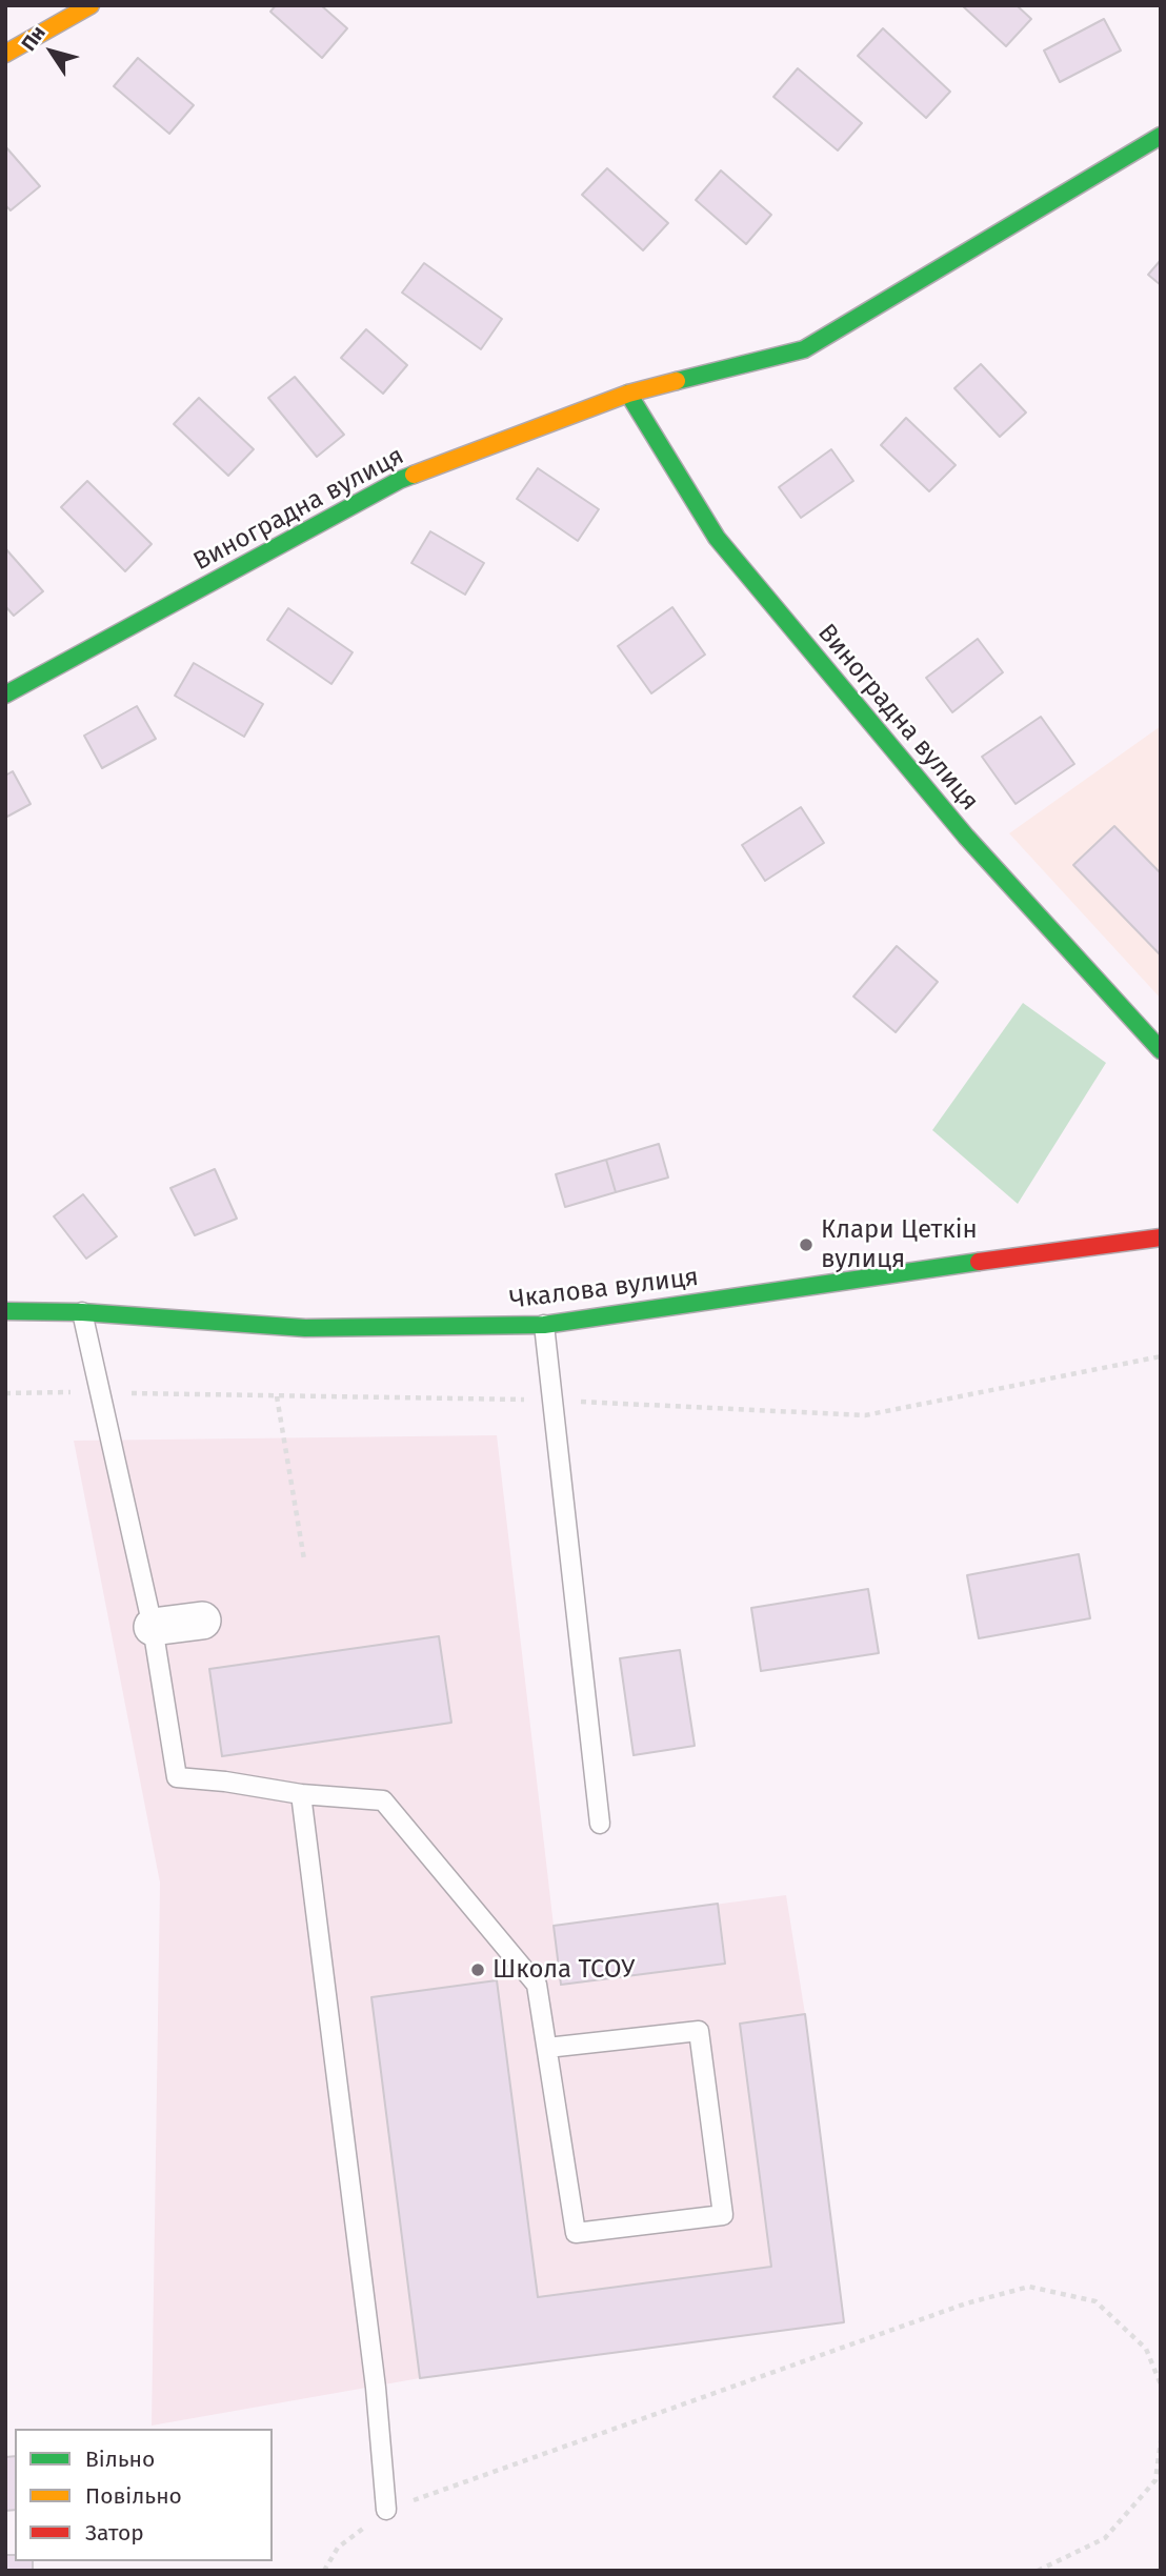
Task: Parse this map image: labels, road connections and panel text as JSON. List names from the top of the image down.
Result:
{
  "streets": {
    "street": ["Виноградна вулиця", "Чкалова вулиця"]
  },
  "places": ["Клари Цеткін вулиця", "Школа ТСОУ"],
  "legend": ["Вільно", "Повільно", "Затор"],
  "north": "top left"
}
